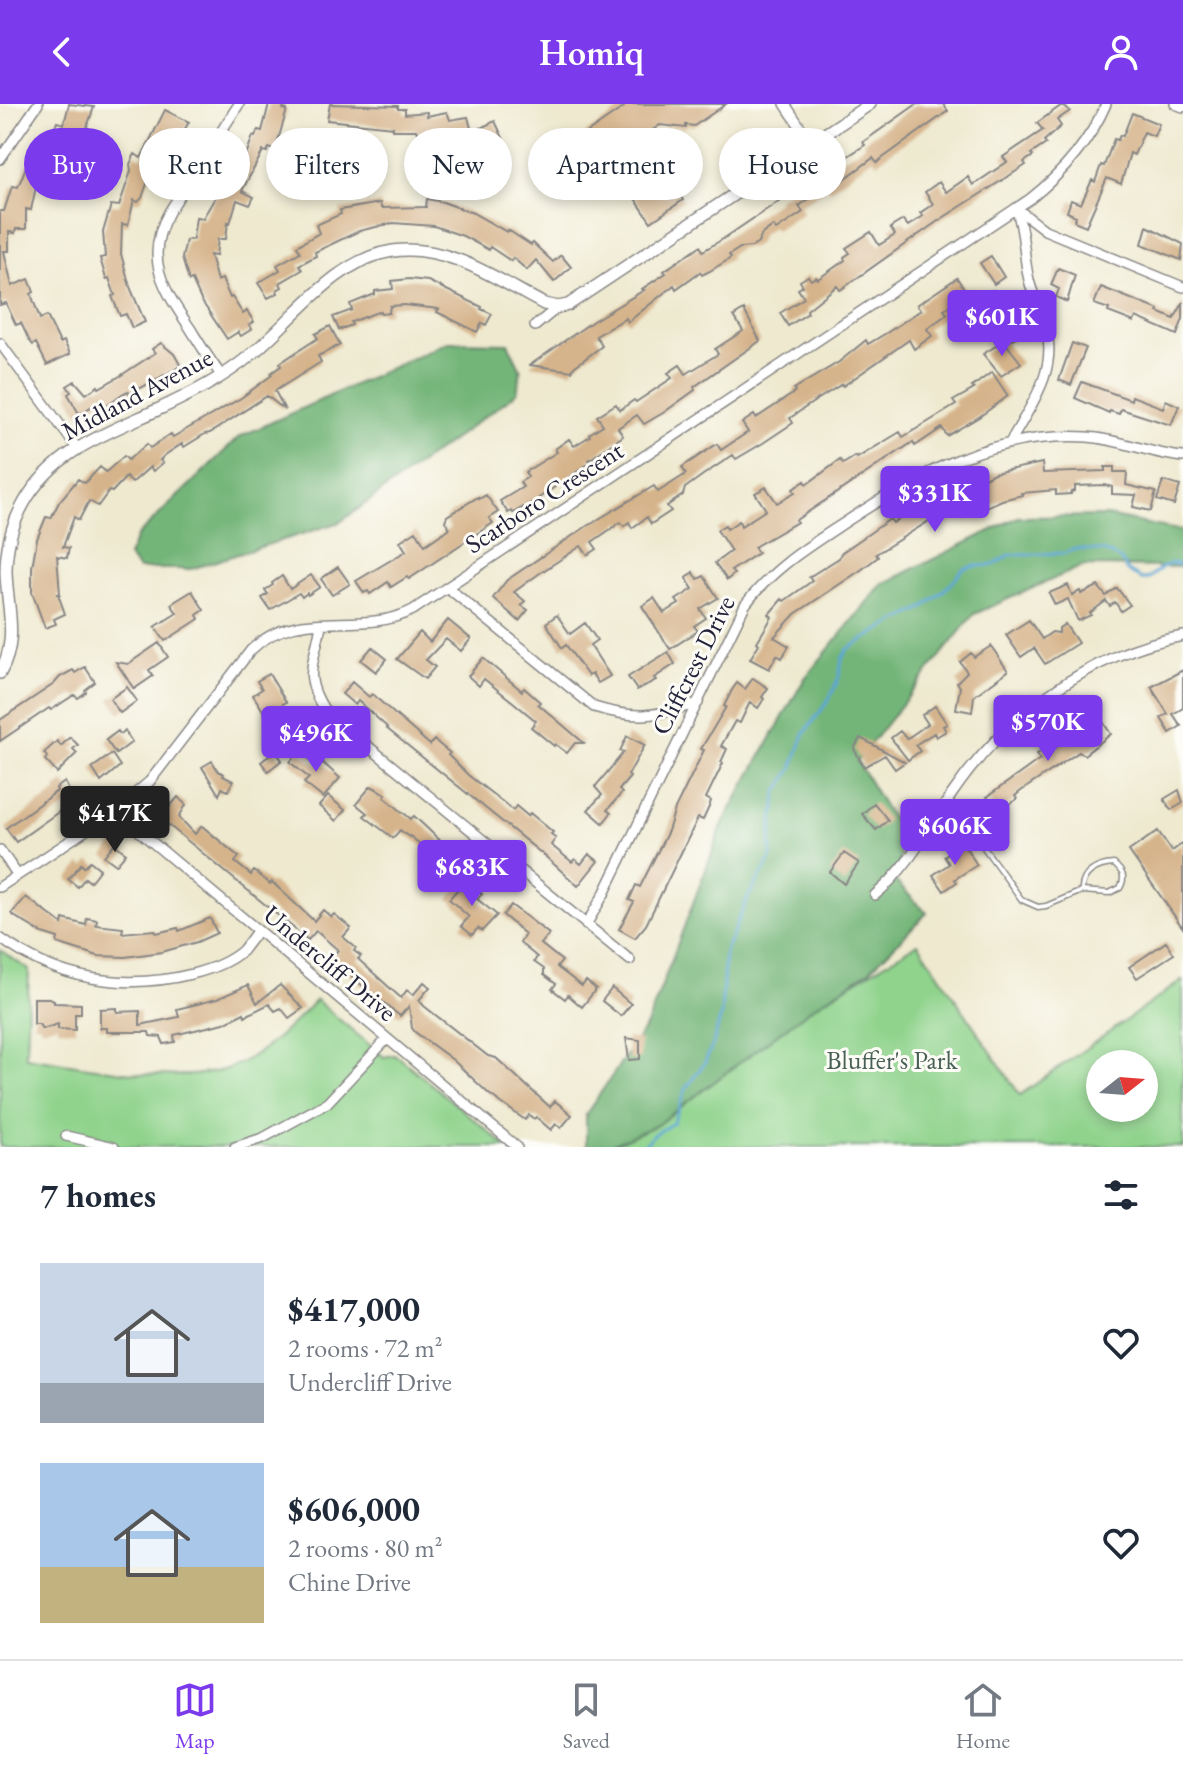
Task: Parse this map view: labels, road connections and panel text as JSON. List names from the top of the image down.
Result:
{
  "streets": {
    "street": [
      "Midland Avenue",
      "Scarboro Crescent",
      "Cliffcrest Drive",
      "Undercliff Drive"
    ]
  },
  "crossings": [
    ["Scarboro Crescent", "Undercliff Drive"]
  ],
  "parks": ["Bluffer's Park"],
  "north": "right",
  "page": {
    "header": "Homiq",
    "chip": [
      "Buy",
      "Rent",
      "Filters",
      "New",
      "Apartment",
      "House"
    ],
    "price": [
      "$601K",
      "$331K",
      "$570K",
      "$496K",
      "$417K",
      "$606K",
      "$683K"
    ],
    "heading": "7 homes",
    "list": [
      {
        "name": "$417,000",
        "note": "2 rooms · 72 m² · Undercliff Drive"
      },
      {
        "name": "$606,000",
        "note": "2 rooms · 80 m² · Chine Drive"
      }
    ],
    "tabs": ["Map", "Saved", "Home"]
  }
}
